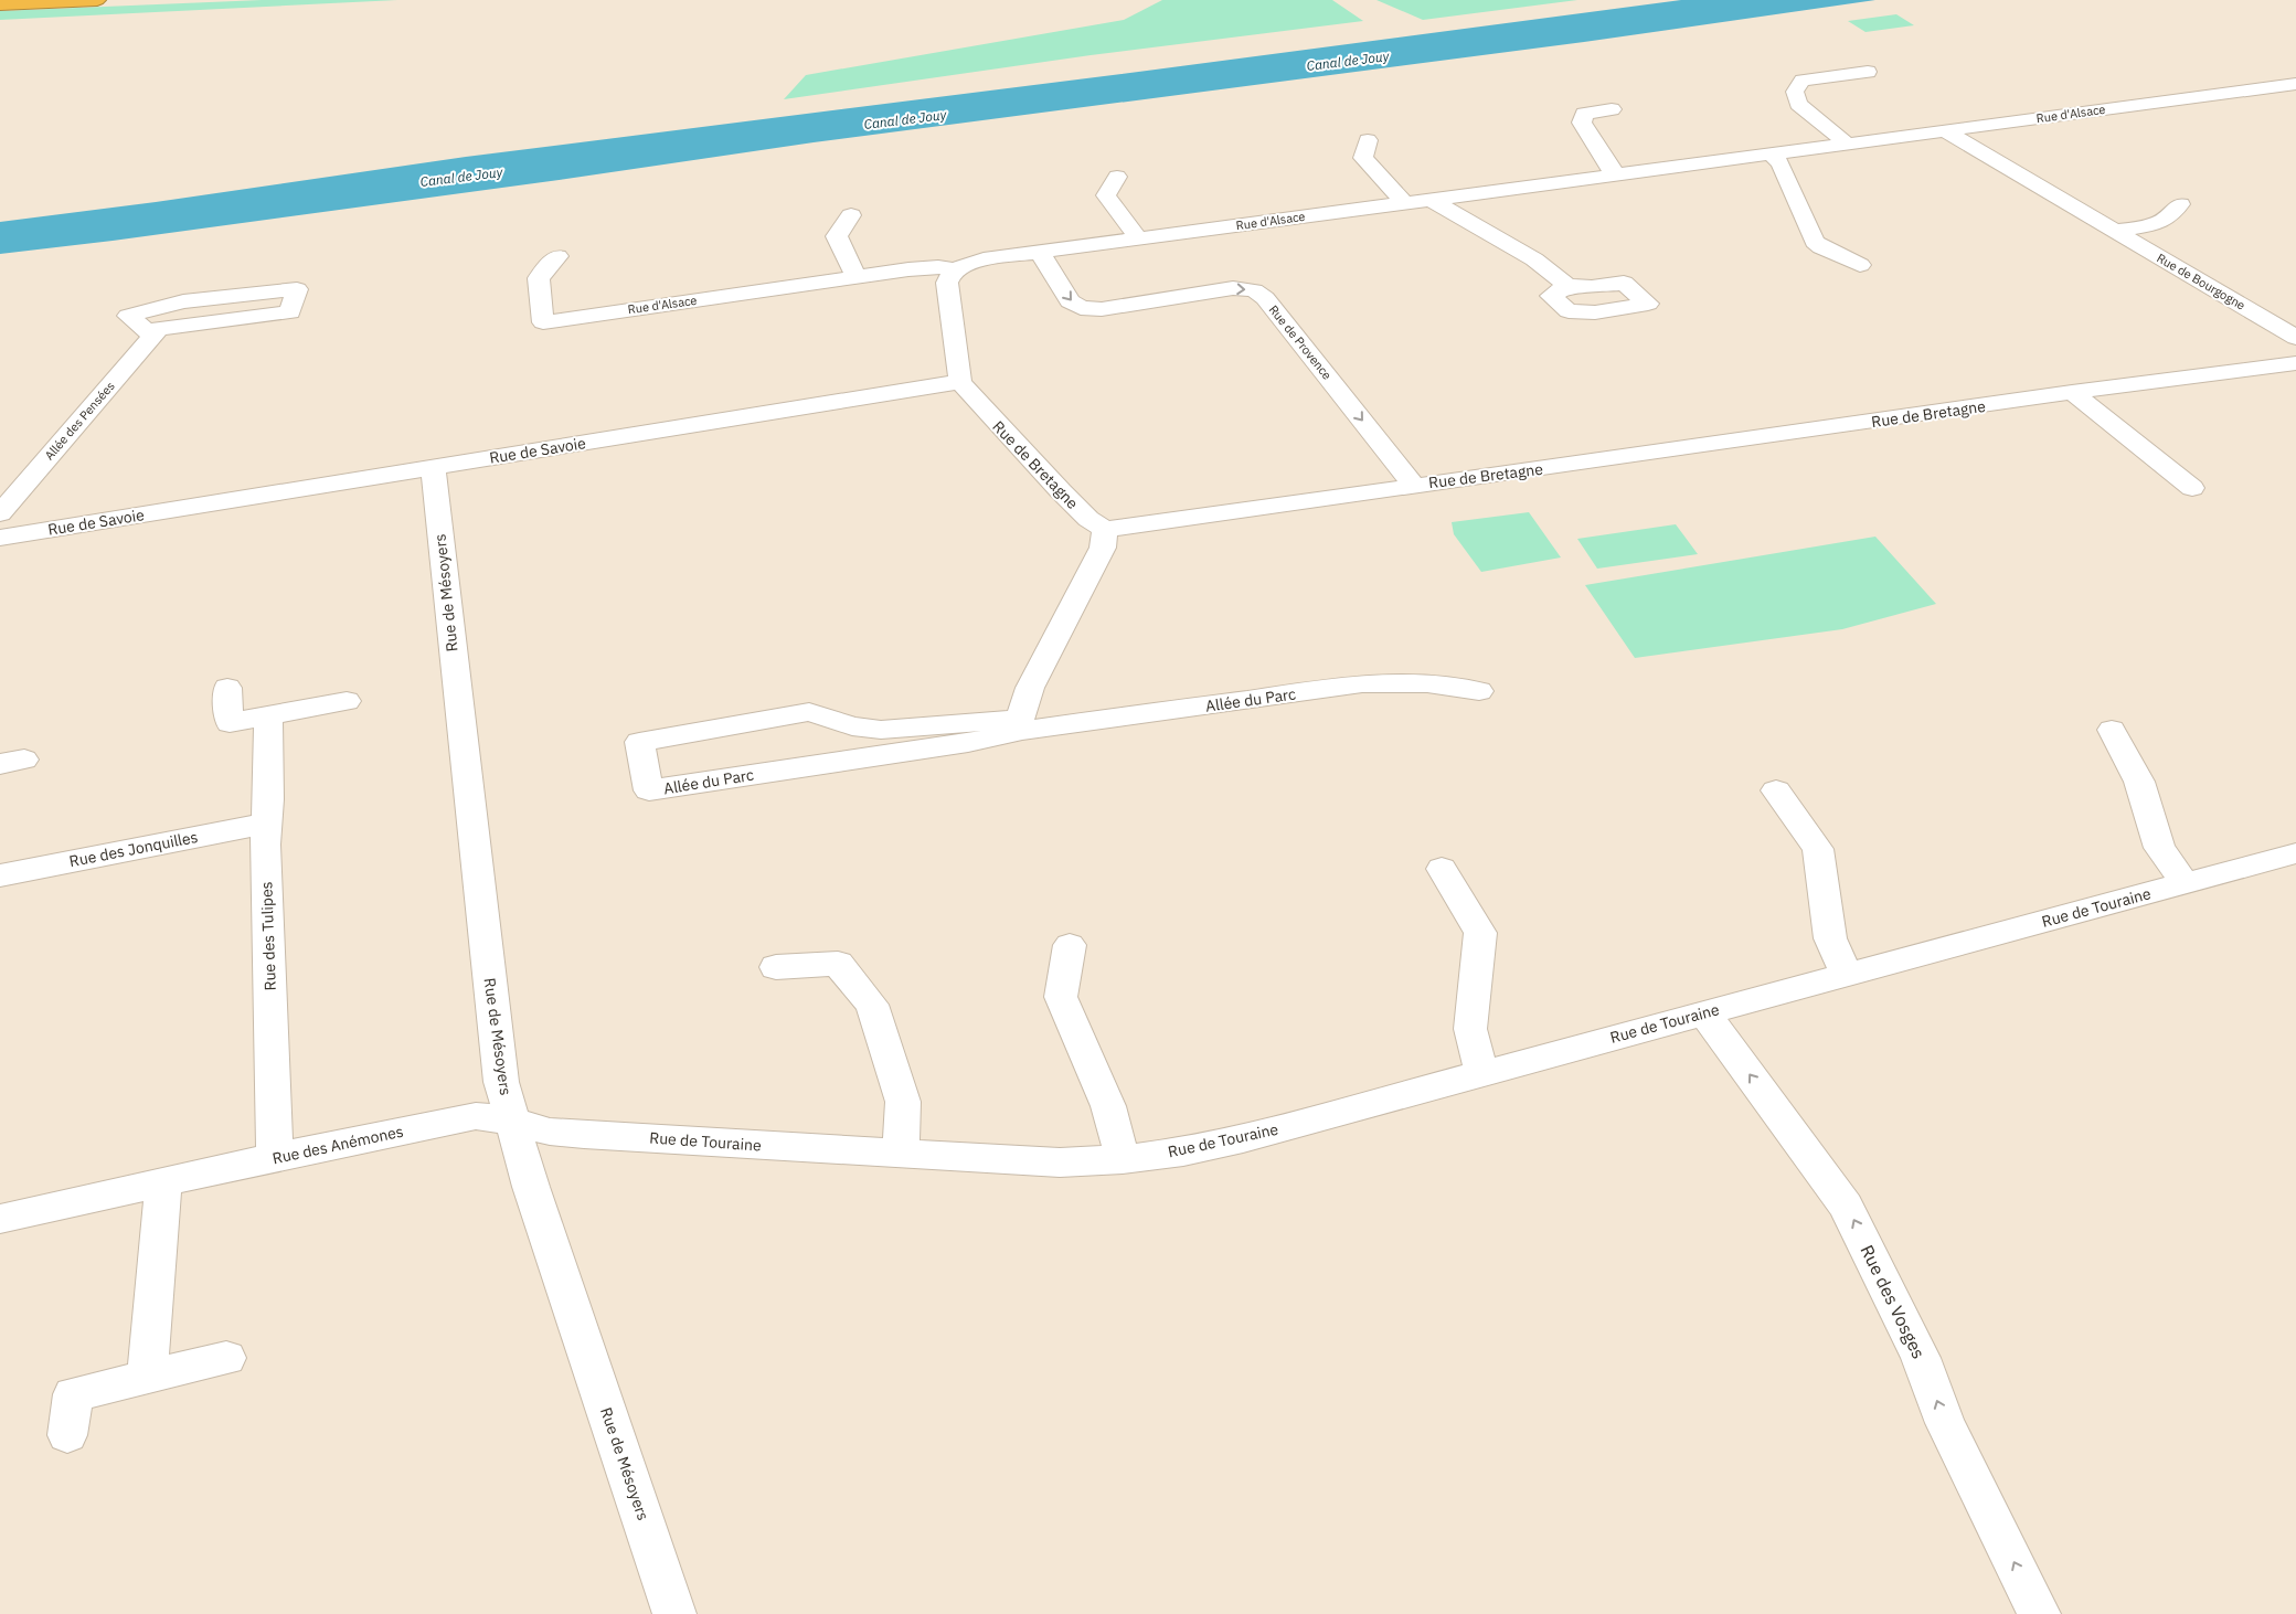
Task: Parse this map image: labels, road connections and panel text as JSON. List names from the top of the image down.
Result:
{
  "streets": {
    "street": [
      "Rue d'Alsace",
      "Rue de Bourgogne",
      "Rue de Provence",
      "Rue de Bretagne",
      "Allée des Pensées",
      "Rue de Savoie",
      "Rue de Mésoyers",
      "Allée du Parc",
      "Rue des Jonquilles",
      "Rue de Touraine",
      "Rue des Tulipes",
      "Rue des Anémones",
      "Rue des Vosges"
    ]
  },
  "crossings": [
    ["Rue d'Alsace", "Rue de Bourgogne"],
    ["Rue d'Alsace", "Rue de Provence"],
    ["Rue de Provence", "Rue de Bretagne"],
    ["Rue de Bretagne", "Rue de Savoie"],
    ["Rue de Savoie", "Rue de Mésoyers"],
    ["Rue de Mésoyers", "Rue de Touraine"],
    ["Rue de Mésoyers", "Rue des Anémones"],
    ["Rue des Jonquilles", "Rue des Tulipes"],
    ["Rue de Touraine", "Rue des Anémones"],
    ["Rue de Touraine", "Rue des Vosges"],
    ["Rue des Tulipes", "Rue des Anémones"]
  ],
  "one_way": ["Rue des Vosges"],
  "water": ["Canal de Jouy"]
}
